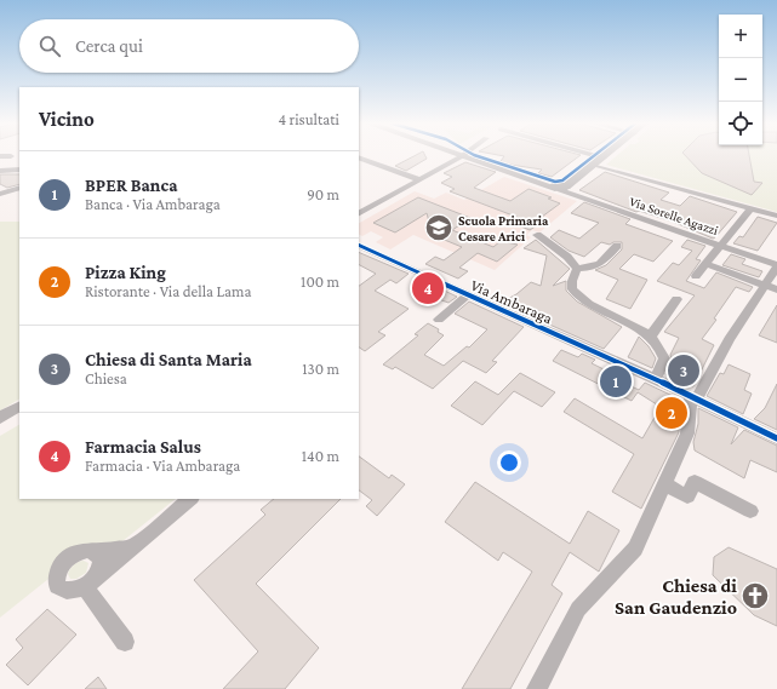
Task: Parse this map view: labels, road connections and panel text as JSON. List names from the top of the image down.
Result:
{
  "streets": {
    "street": ["Via Sorelle Agazzi", "Via Ambaraga"]
  },
  "places": {
    "school or university": ["Scuola Primaria Cesare Arici"],
    "church": ["Chiesa di San Gaudenzio"]
  },
  "page": {
    "map_buttons": ["+", "−"],
    "search": "Cerca qui",
    "heading": ["Vicino", "4 risultati"],
    "list": [
      {
        "mark": "1",
        "name": "BPER Banca",
        "note": "Banca · Via Ambaraga",
        "value": "90 m"
      },
      {
        "mark": "2",
        "name": "Pizza King",
        "note": "Ristorante · Via della Lama",
        "value": "100 m"
      },
      {
        "mark": "3",
        "name": "Chiesa di Santa Maria",
        "note": "Chiesa",
        "value": "130 m"
      },
      {
        "mark": "4",
        "name": "Farmacia Salus",
        "note": "Farmacia · Via Ambaraga",
        "value": "140 m"
      }
    ],
    "pins": [
      "4",
      "3",
      "1",
      "2"
    ]
  }
}
